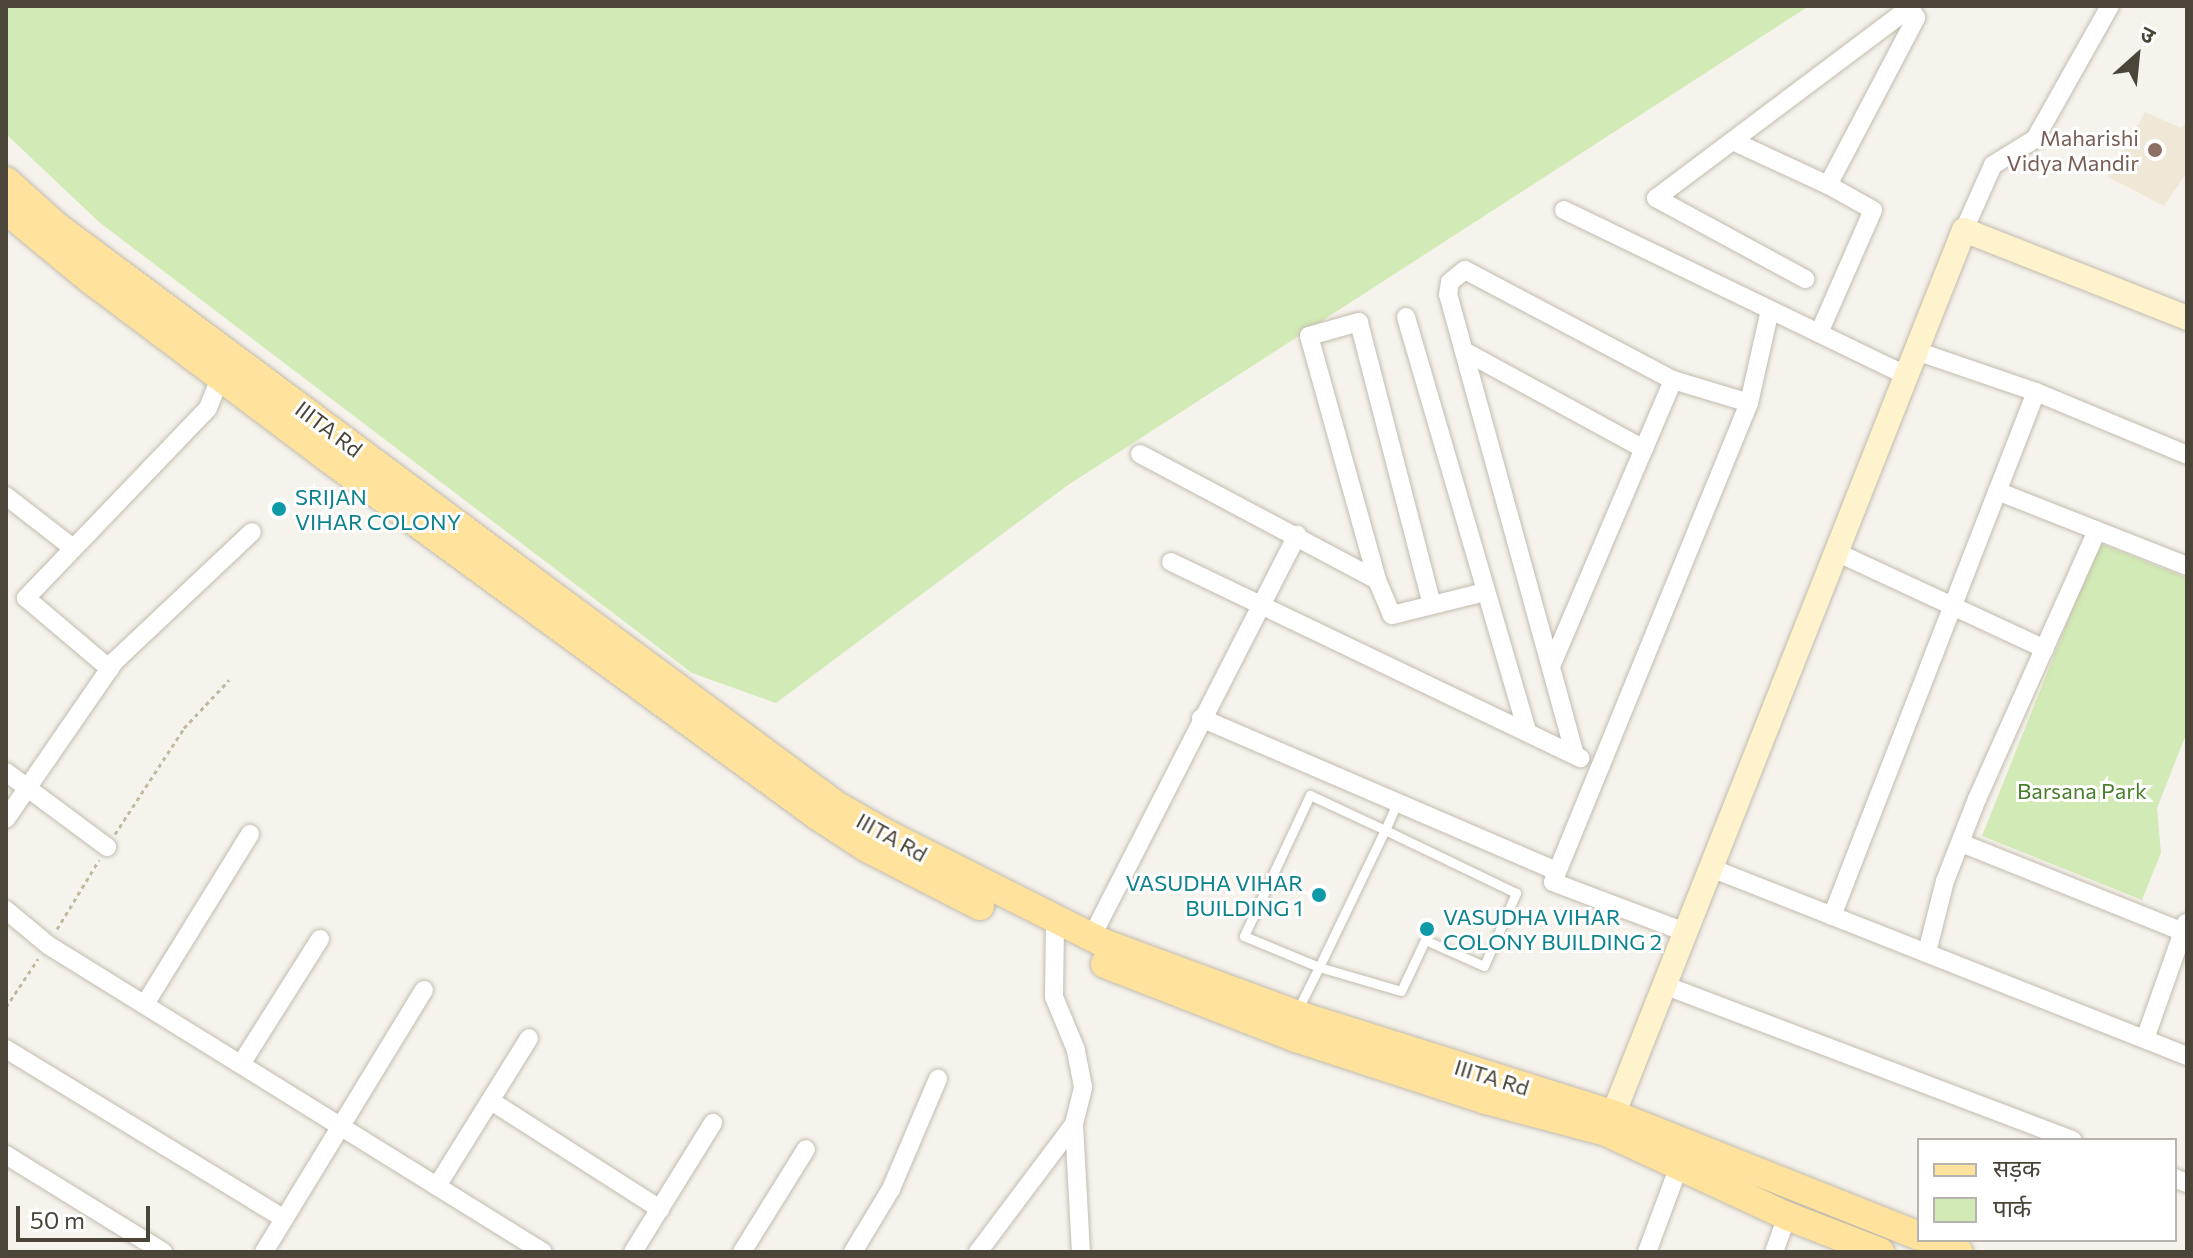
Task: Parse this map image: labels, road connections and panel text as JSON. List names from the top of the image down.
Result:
{
  "streets": {
    "main road": ["IIITA Rd"]
  },
  "parks": ["Barsana Park"],
  "places": [
    "Maharishi Vidya Mandir",
    "SRIJAN VIHAR COLONY",
    "VASUDHA VIHAR BUILDING 1",
    "VASUDHA VIHAR COLONY BUILDING 2"
  ],
  "legend": ["सड़क", "पार्क"],
  "scale_bar": "50 m",
  "north": "top right"
}
